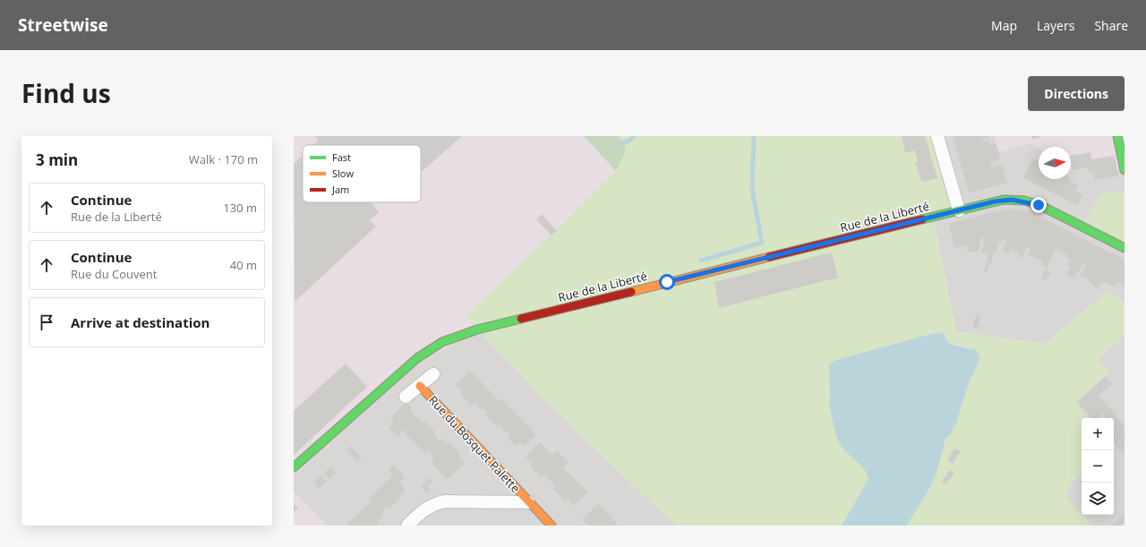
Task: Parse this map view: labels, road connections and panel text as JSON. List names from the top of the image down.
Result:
{
  "streets": {
    "street": ["Rue de la Liberté", "Rue du Bosquet Palette"]
  },
  "legend": ["Fast", "Slow", "Jam"],
  "north": "right",
  "page": {
    "header": "Streetwise",
    "nav": ["Map", "Layers", "Share"],
    "title": "Find us",
    "buttons": "Directions",
    "heading": ["3 min", "Walk · 170 m"],
    "list": [
      ["Continue", "Rue de la Liberté", "130 m"],
      ["Continue", "Rue du Couvent", "40 m"],
      "Arrive at destination"
    ],
    "map_buttons": ["+", "−"]
  }
}
